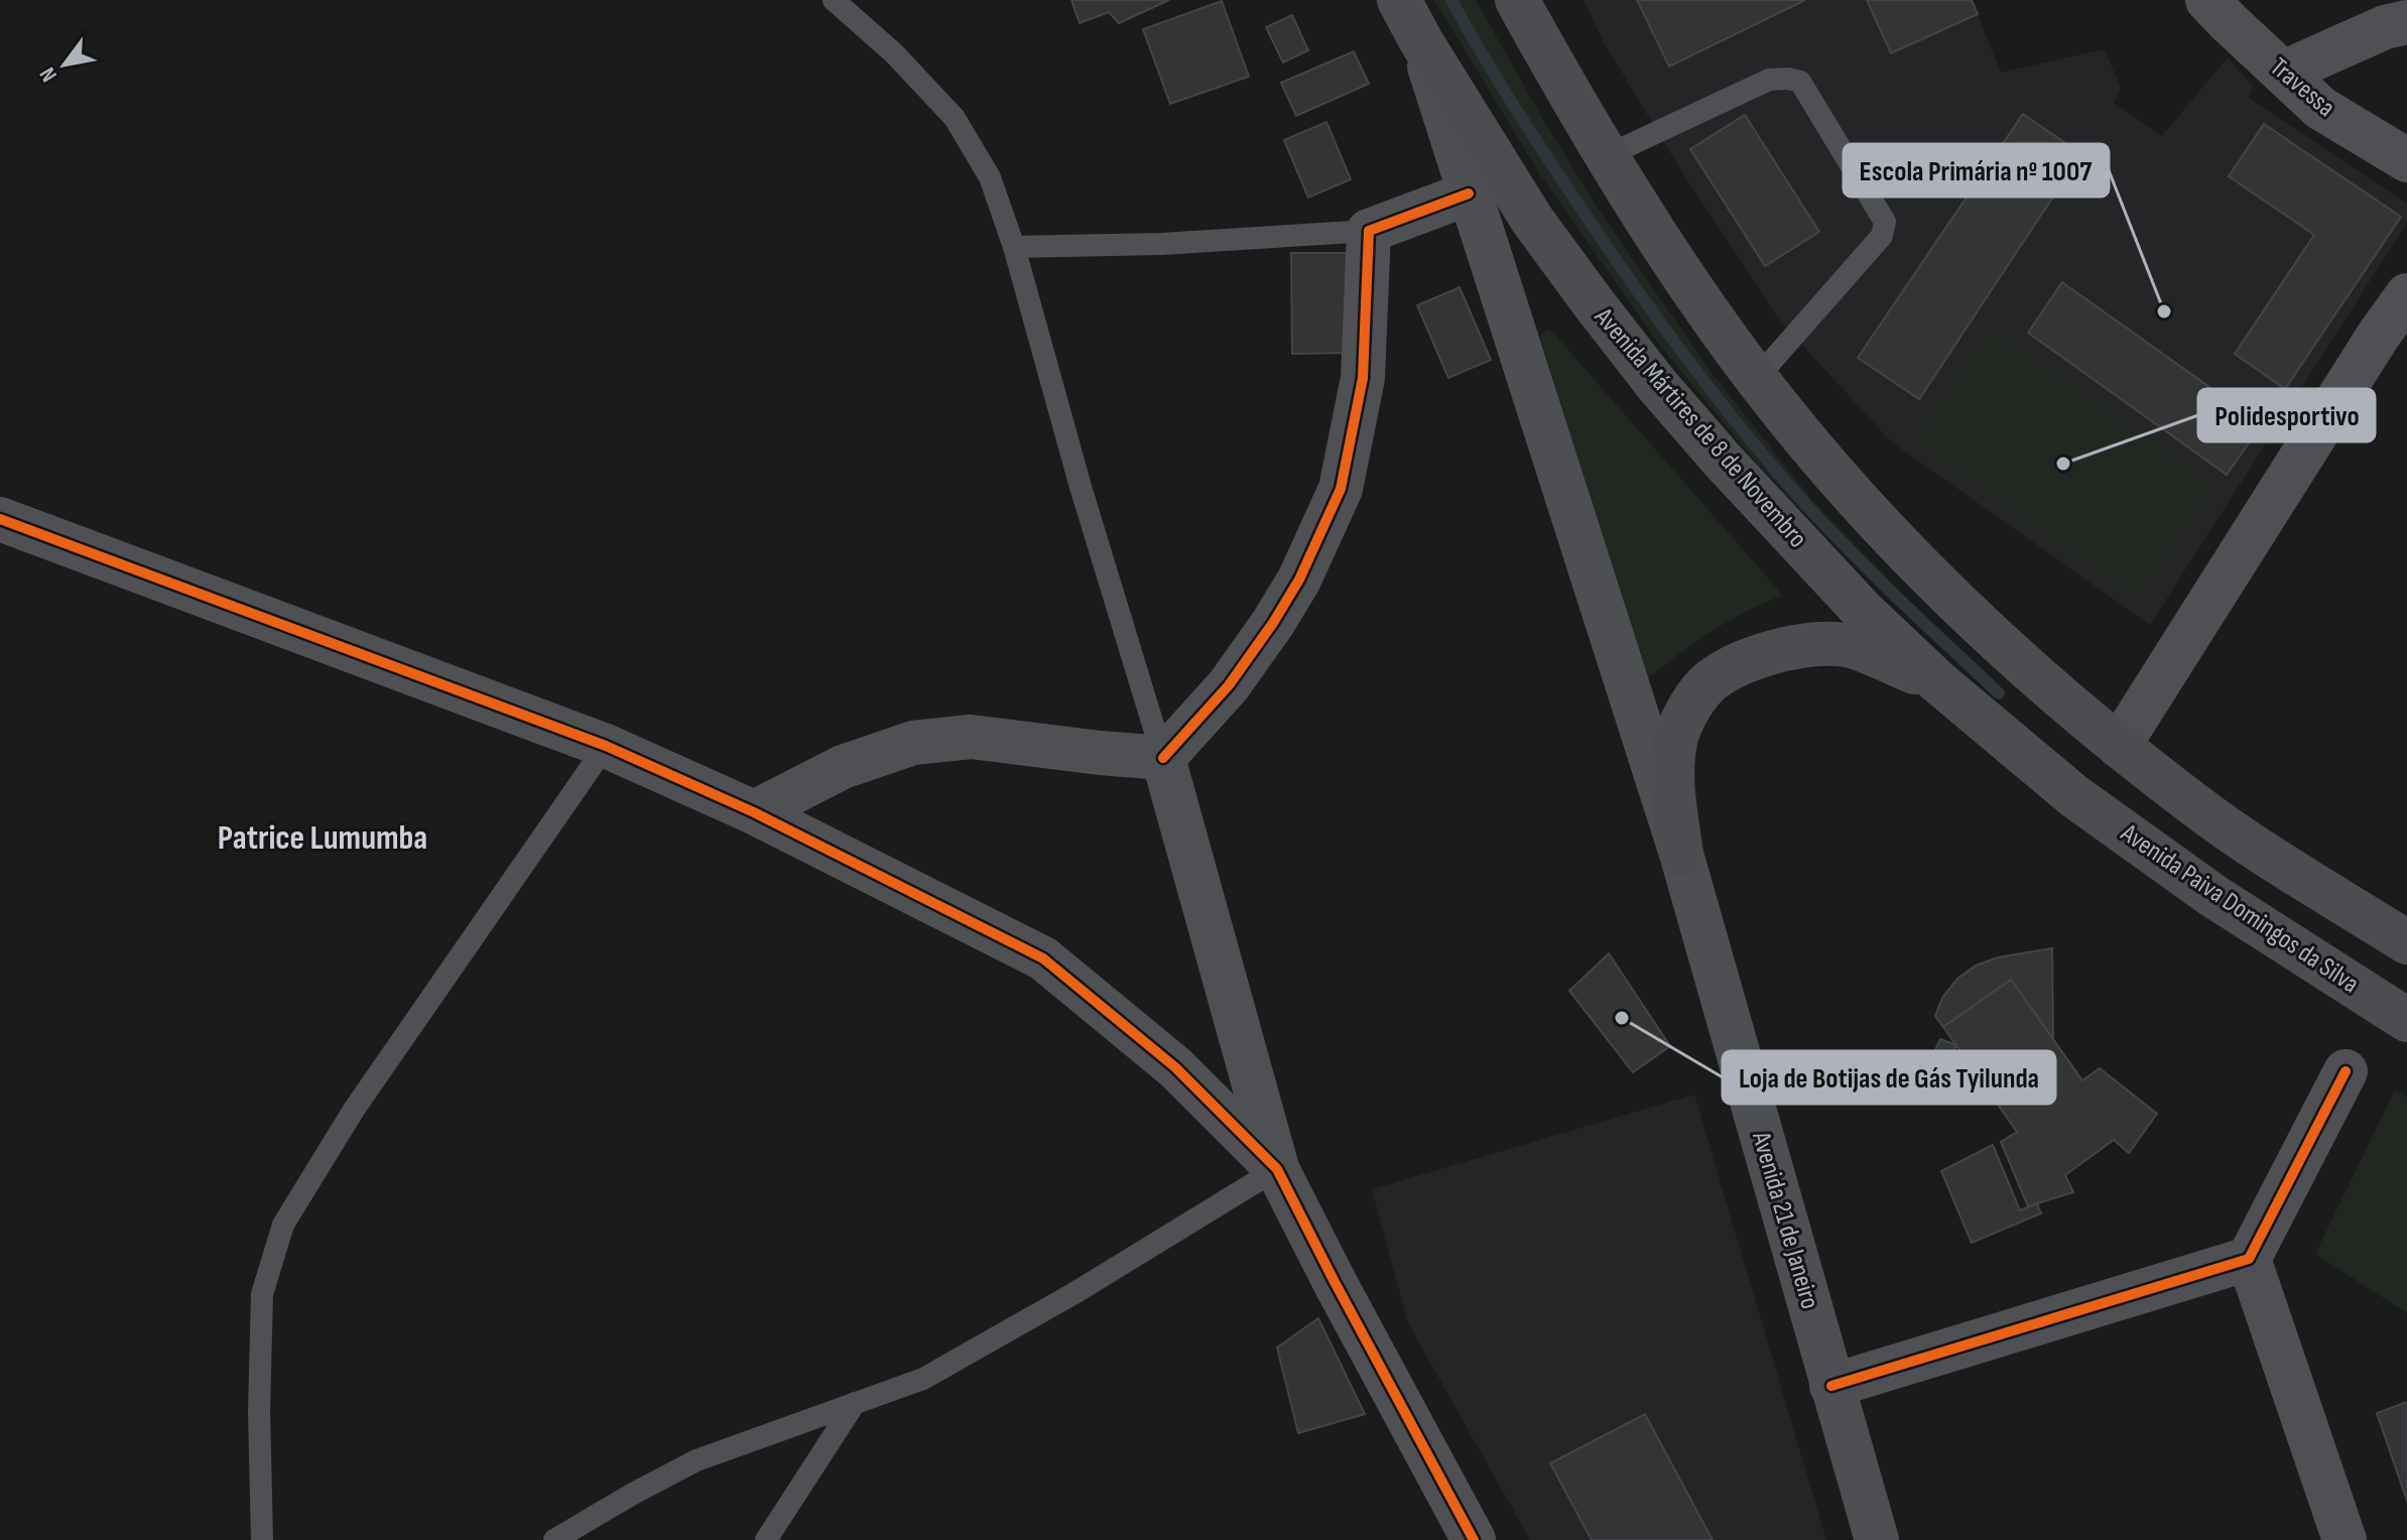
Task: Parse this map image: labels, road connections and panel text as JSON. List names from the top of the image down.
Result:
{
  "streets": {
    "main road": ["Avenida Mártires de 8 de Novembro", "Avenida Paiva Domingos da Silva", "Avenida 21 de Janeiro"],
    "street": ["Travessa"]
  },
  "crossings": [
    ["Avenida Mártires de 8 de Novembro", "Avenida Paiva Domingos da Silva"],
    ["Avenida Mártires de 8 de Novembro", "Avenida 21 de Janeiro"]
  ],
  "districts": ["Patrice Lumumba"],
  "places": ["Escola Primária nº 1007", "Polidesportivo", "Loja de Botijas de Gás Tyilunda"],
  "north": "bottom left"
}
